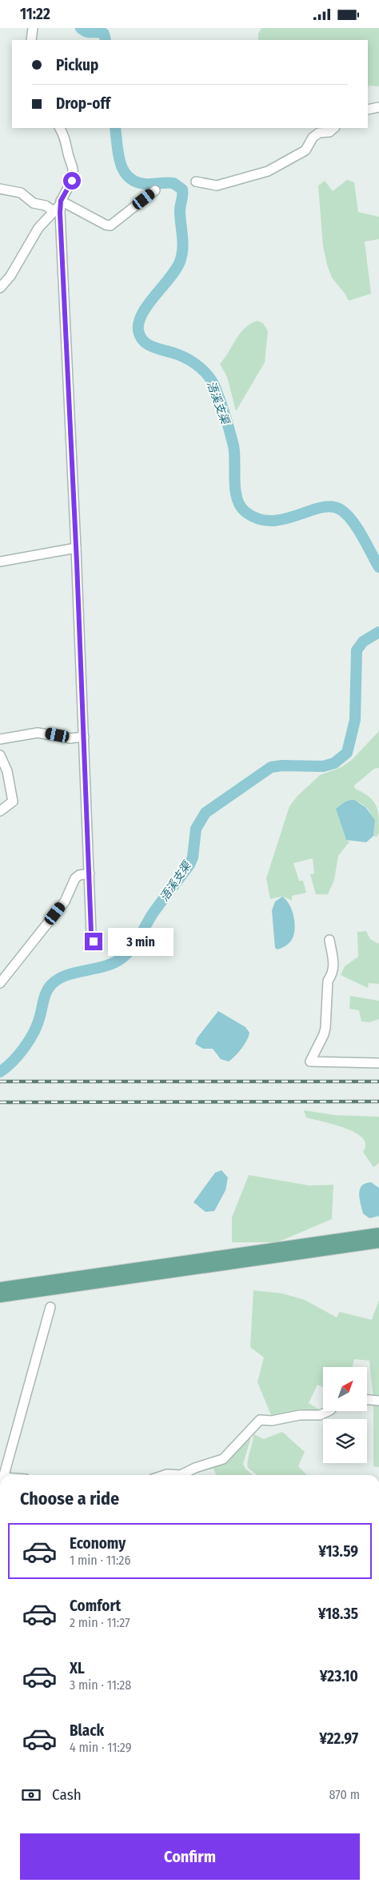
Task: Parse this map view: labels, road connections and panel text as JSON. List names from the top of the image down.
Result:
{
  "water": ["浯溪支渠"],
  "north": "top right",
  "page": {
    "status": "11:22",
    "banner": ["Pickup", "Drop-off"],
    "bubble": "3 min",
    "heading": "Choose a ride",
    "list": [
      {
        "name": "Economy",
        "note": "1 min · 11:26",
        "value": "¥13.59"
      },
      {
        "name": "Comfort",
        "note": "2 min · 11:27",
        "value": "¥18.35"
      },
      {
        "name": "XL",
        "note": "3 min · 11:28",
        "value": "¥23.10"
      },
      {
        "name": "Black",
        "note": "4 min · 11:29",
        "value": "¥22.97"
      }
    ],
    "pay": ["Cash", "870 m"],
    "buttons": "Confirm"
  }
}
